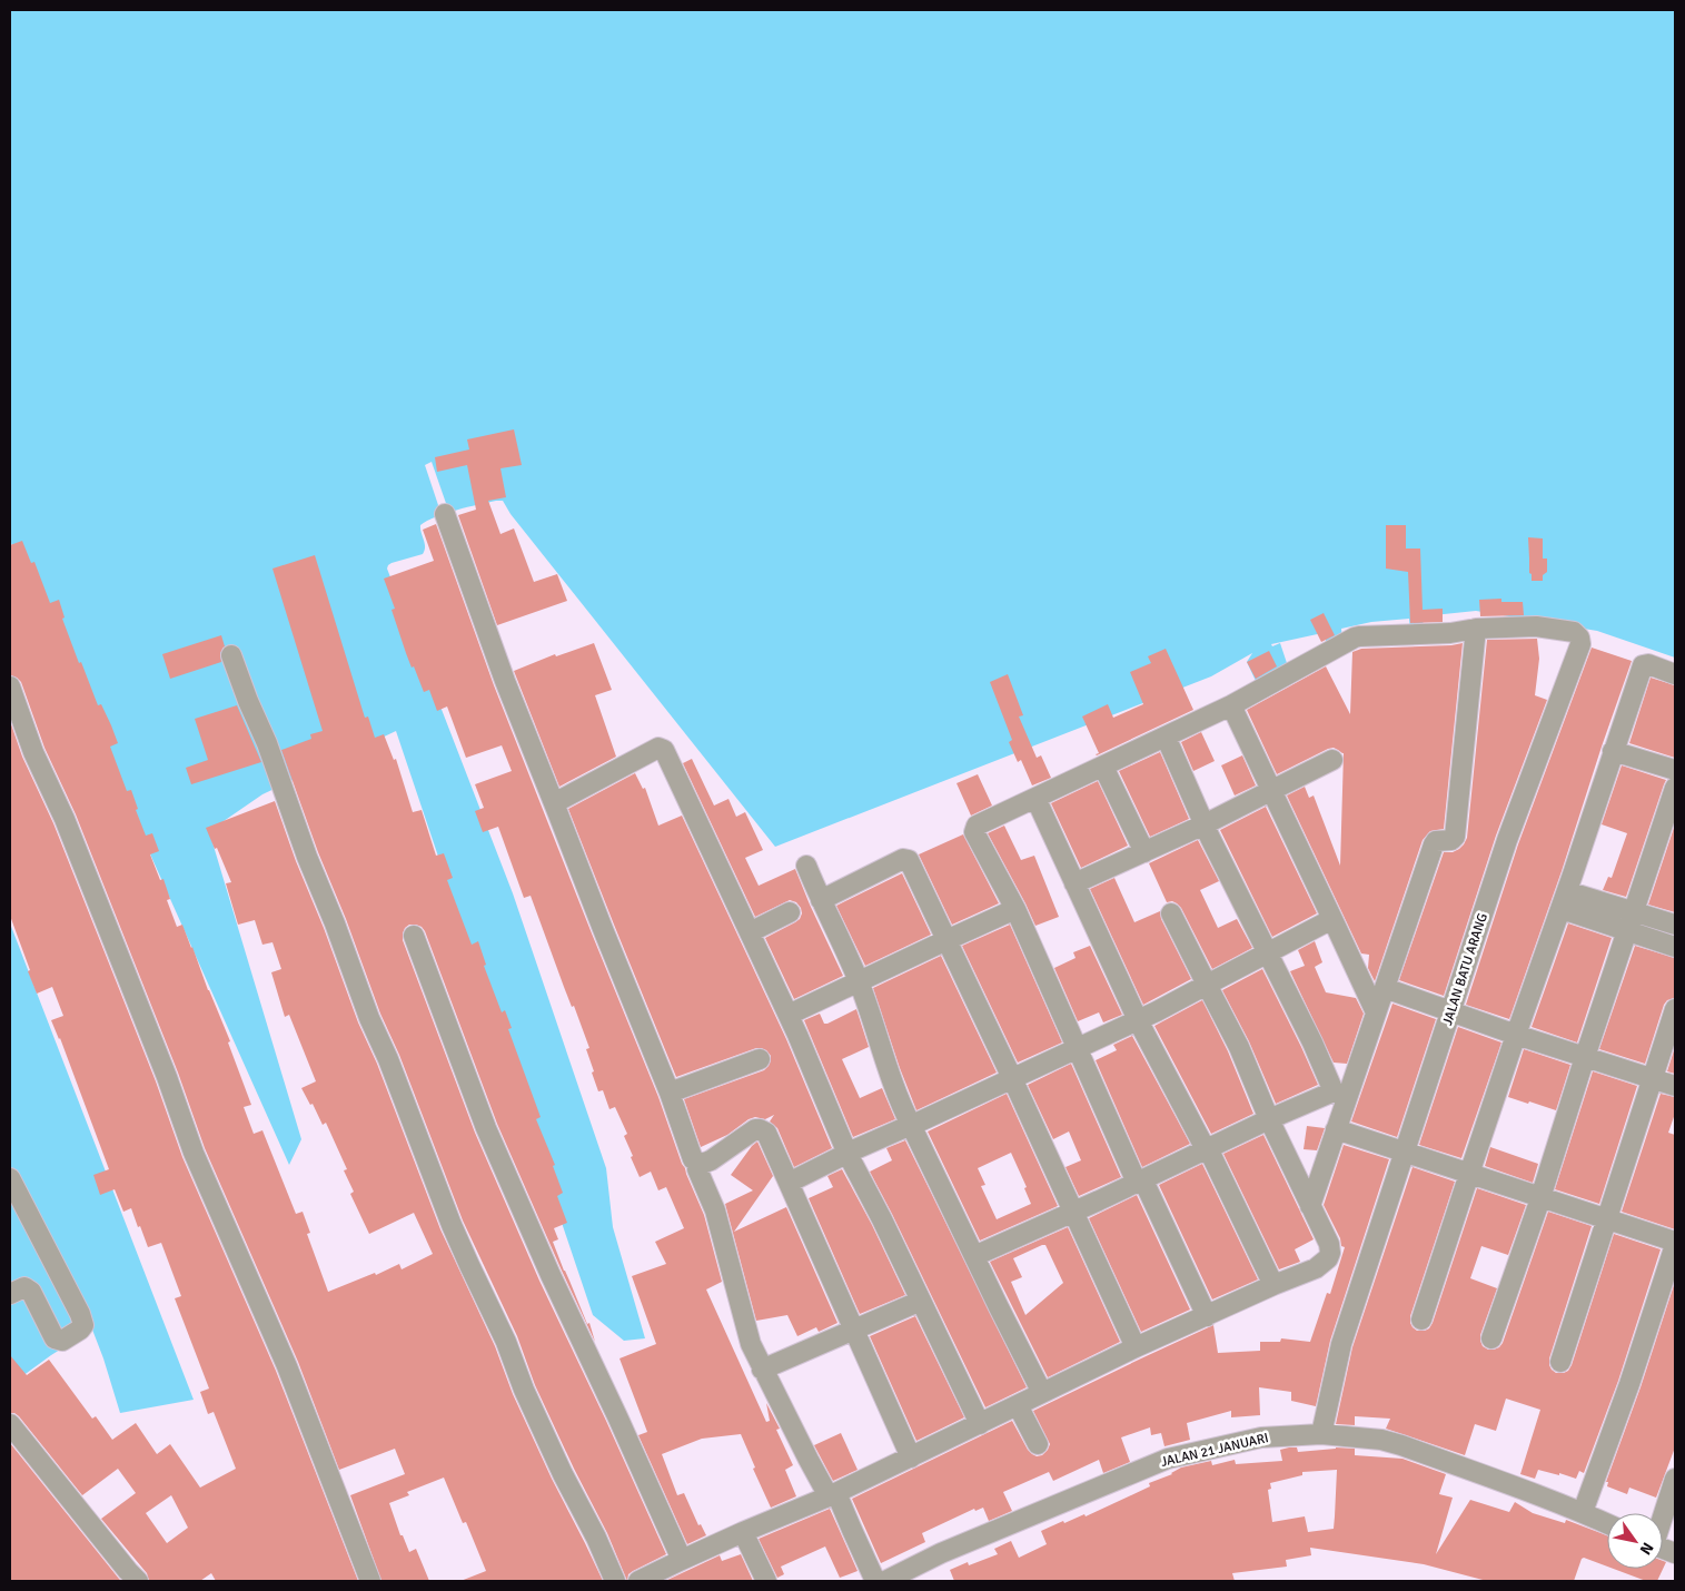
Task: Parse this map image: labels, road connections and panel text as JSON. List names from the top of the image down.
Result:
{
  "streets": {
    "street": ["JALAN BATU ARANG", "JALAN 21 JANUARI"]
  },
  "crossings": [
    ["JALAN BATU ARANG", "JALAN 21 JANUARI"]
  ],
  "north": "bottom right"
}
